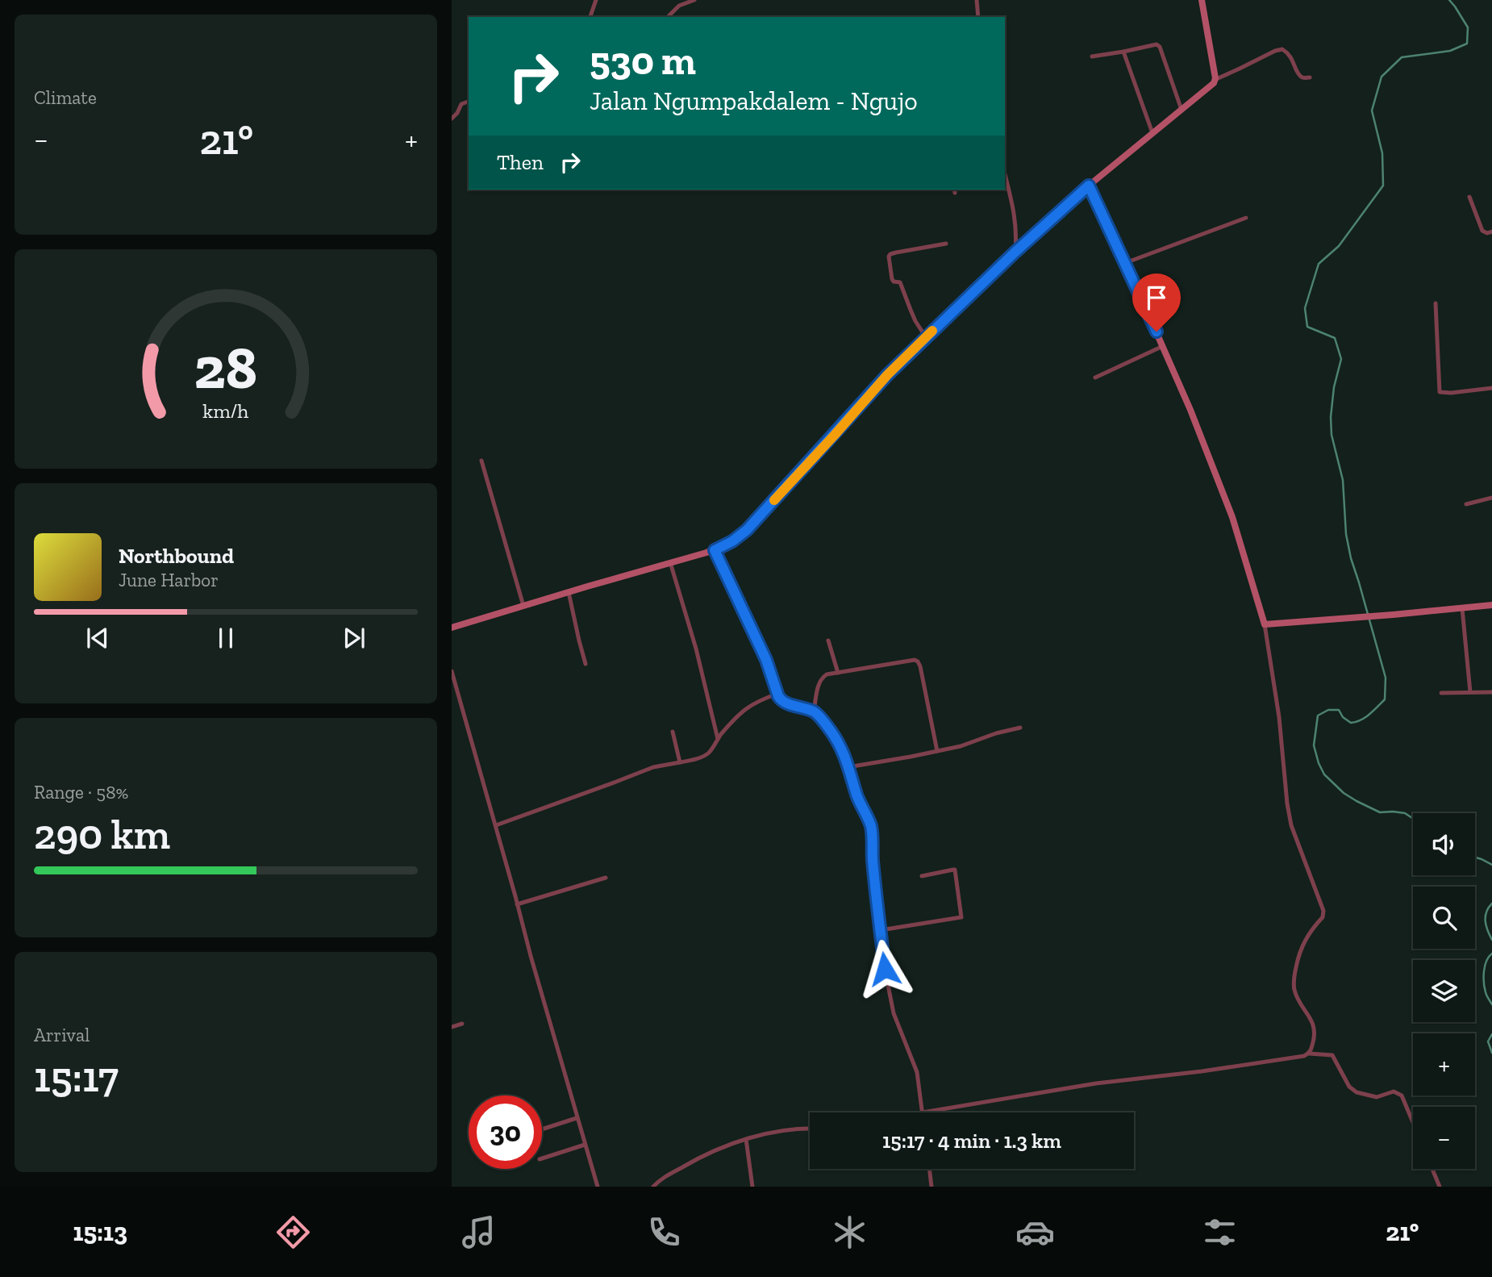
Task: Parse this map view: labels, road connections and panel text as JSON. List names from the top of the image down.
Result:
{
  "page": {
    "tile": [
      "Climate",
      ["Range · 58%", "290 km"],
      ["Arrival", "15:17"]
    ],
    "turn": ["530 m", "Jalan Ngumpakdalem - Ngujo"],
    "heat": ["−", "21°", "+"],
    "then": "Then",
    "song": ["Northbound", "June Harbor"],
    "map_buttons": ["+", "−"],
    "limit": "30",
    "trip": "15:17 · 4 min · 1.3 km",
    "tabs": ["15:13", "21°"],
    "gauge": ["28", "km/h"]
  }
}
